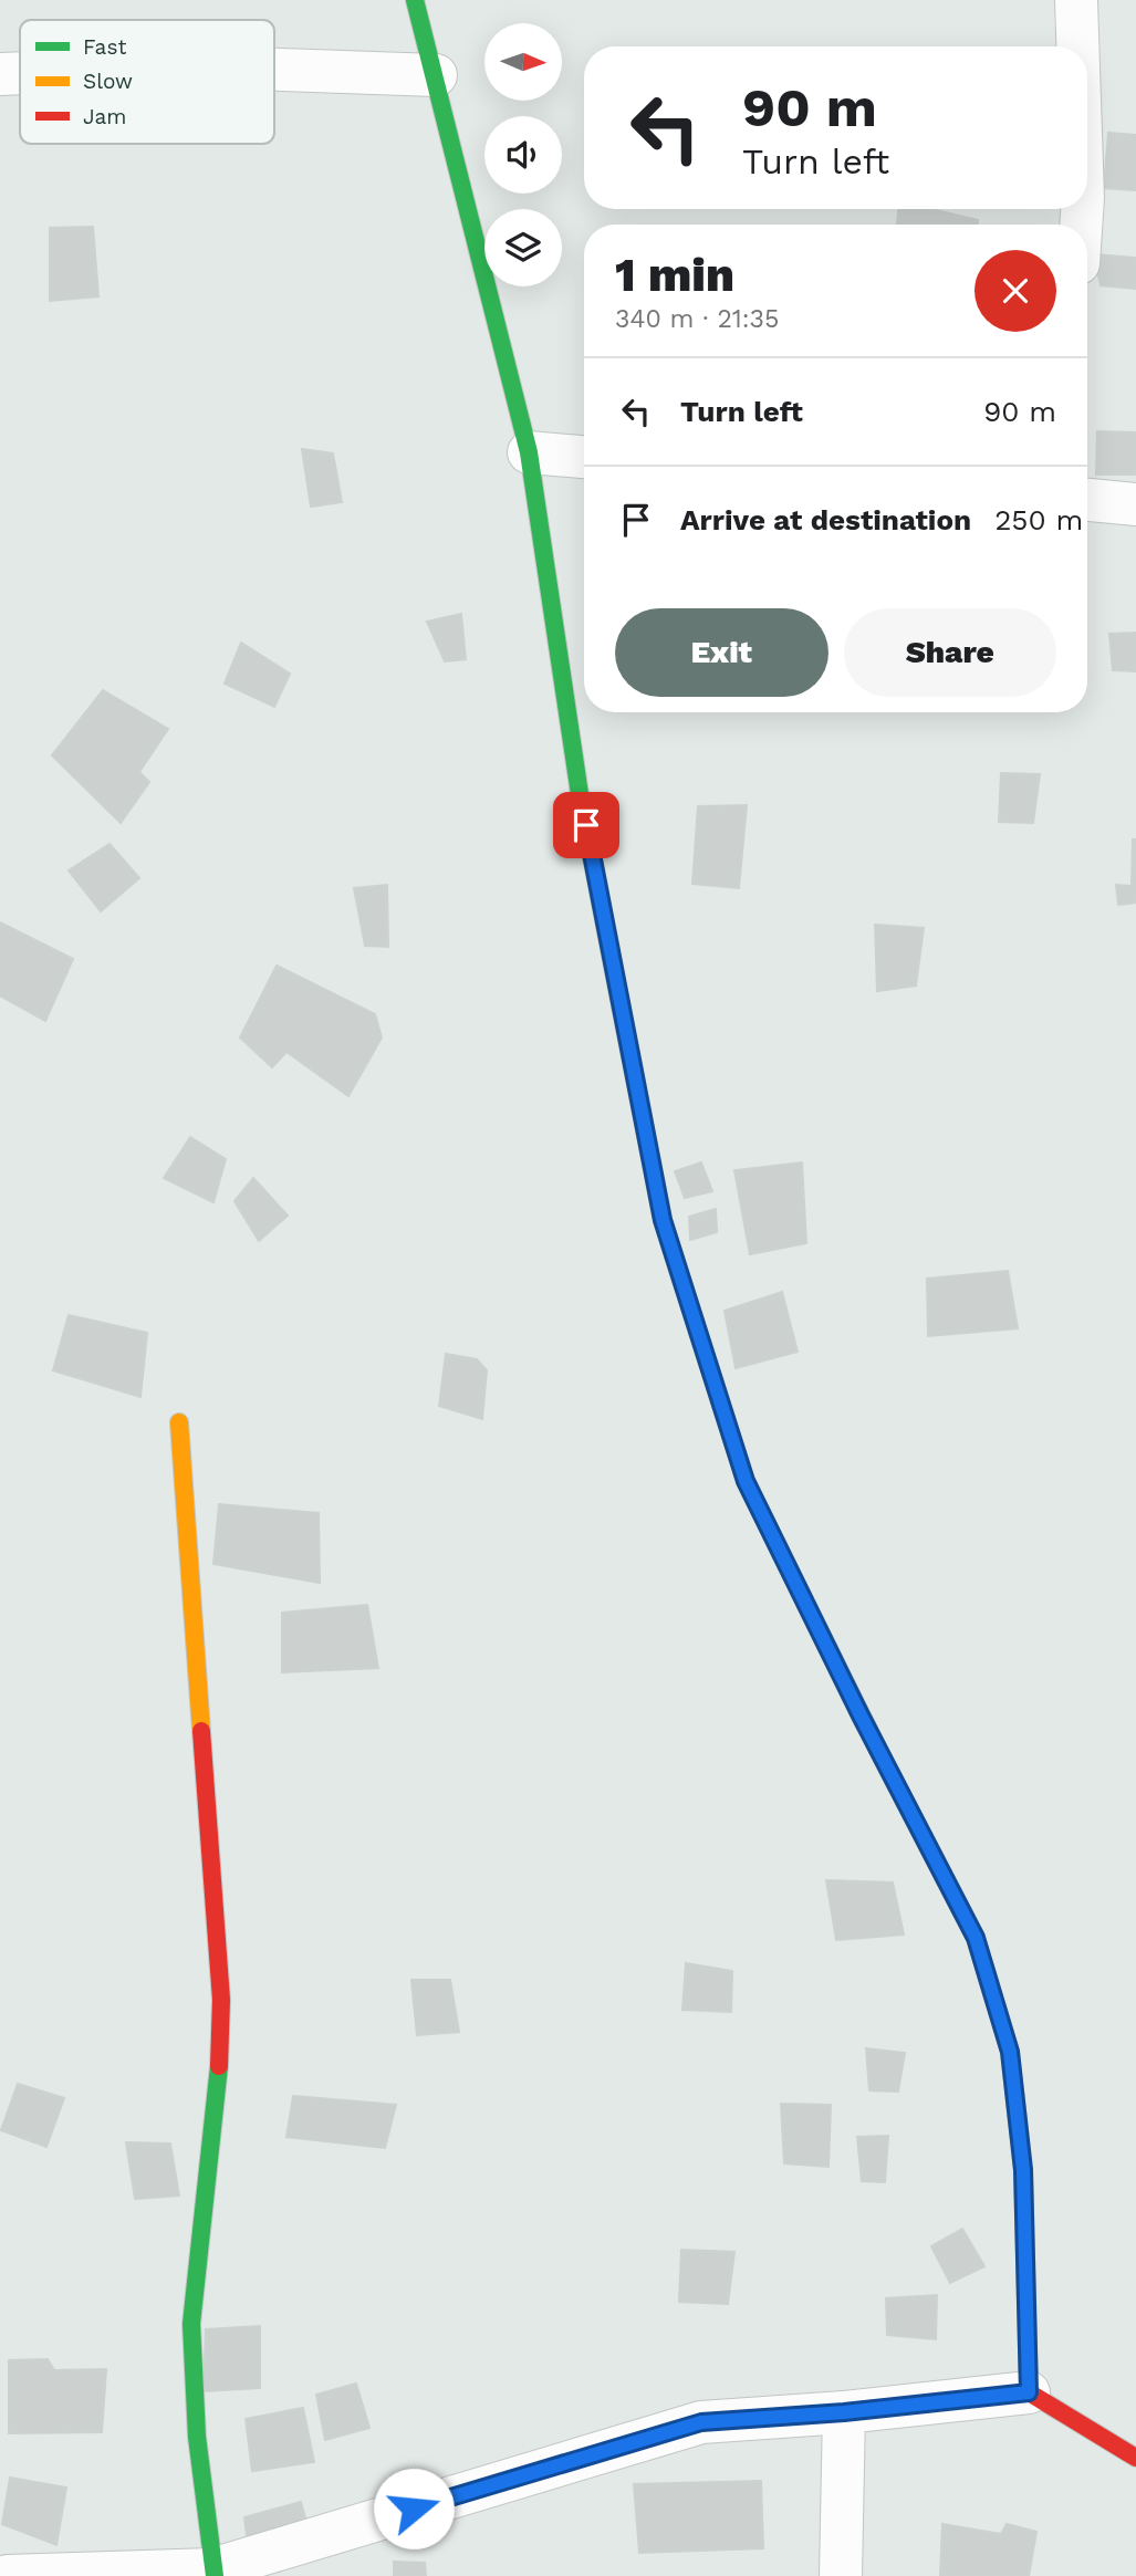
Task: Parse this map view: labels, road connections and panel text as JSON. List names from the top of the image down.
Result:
{
  "legend": ["Fast", "Slow", "Jam"],
  "north": "right",
  "page": {
    "turn": ["90 m", "Turn left"],
    "heading": ["1 min", "340 m · 21:35"],
    "list": [
      {
        "name": "Turn left",
        "value": "90 m"
      },
      {
        "name": "Arrive at destination",
        "value": "250 m"
      }
    ],
    "buttons": ["Exit", "Share"]
  }
}
